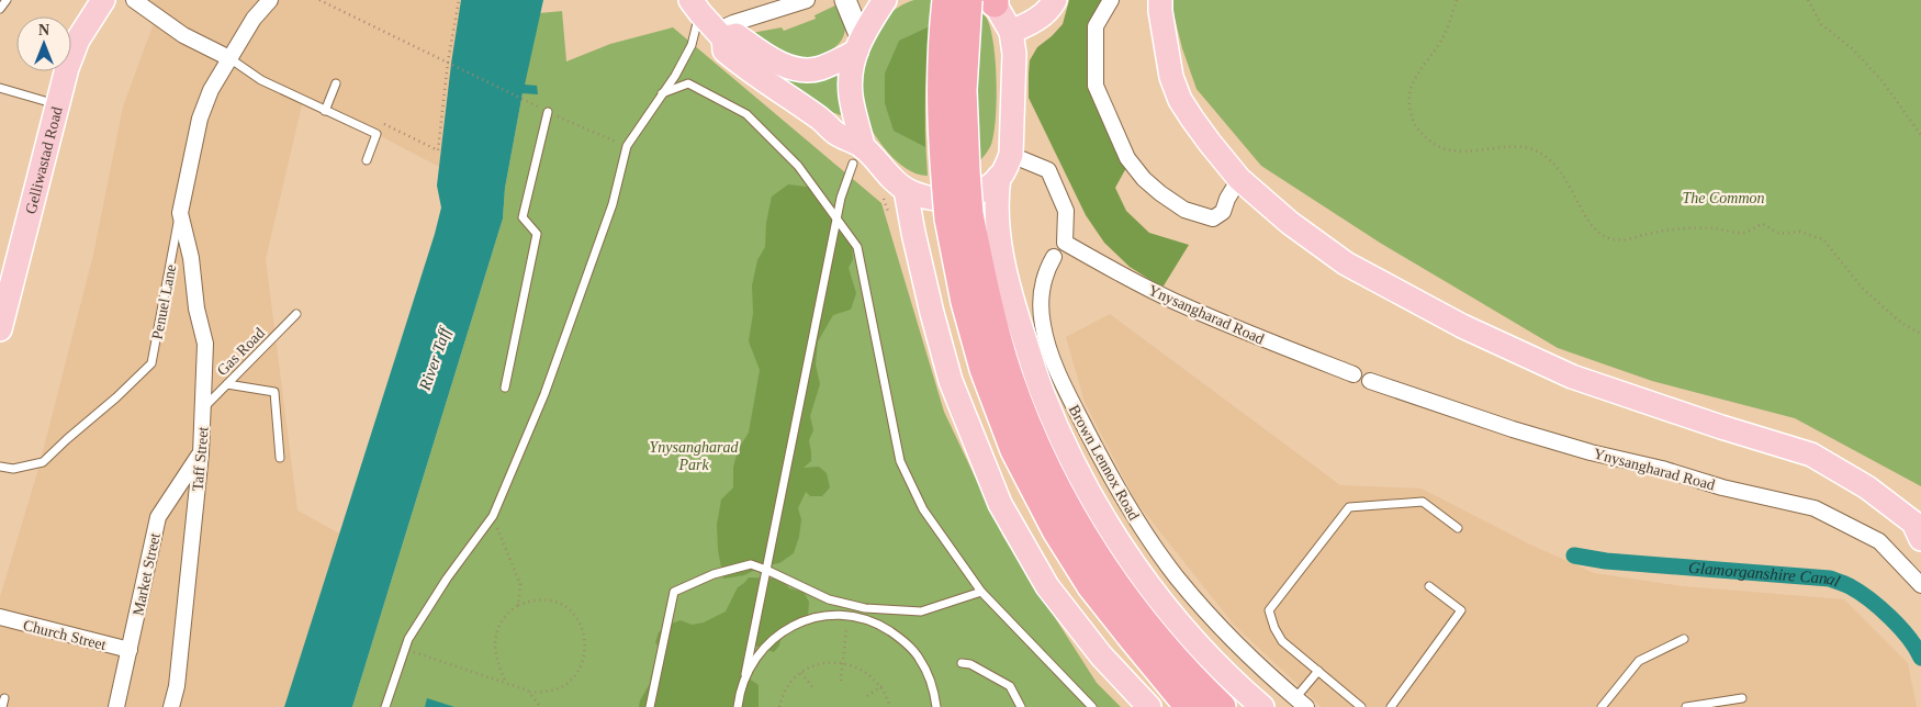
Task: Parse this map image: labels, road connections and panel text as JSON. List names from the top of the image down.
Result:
{
  "streets": {
    "main road": ["Gelliwastad Road"],
    "street": [
      "Penuel Lane",
      "Ynysangharad Road",
      "Taff Street",
      "Brown Lennox Road",
      "Market Street",
      "Church Street"
    ],
    "lane": ["Gas Road"]
  },
  "crossings": [
    ["Penuel Lane", "Taff Street"],
    ["Gas Road", "Taff Street"],
    ["Taff Street", "Market Street"],
    ["Market Street", "Church Street"]
  ],
  "water": ["River Taff", "Glamorganshire Canal"],
  "parks": ["The Common", "Ynysangharad Park"],
  "north": "top"
}
